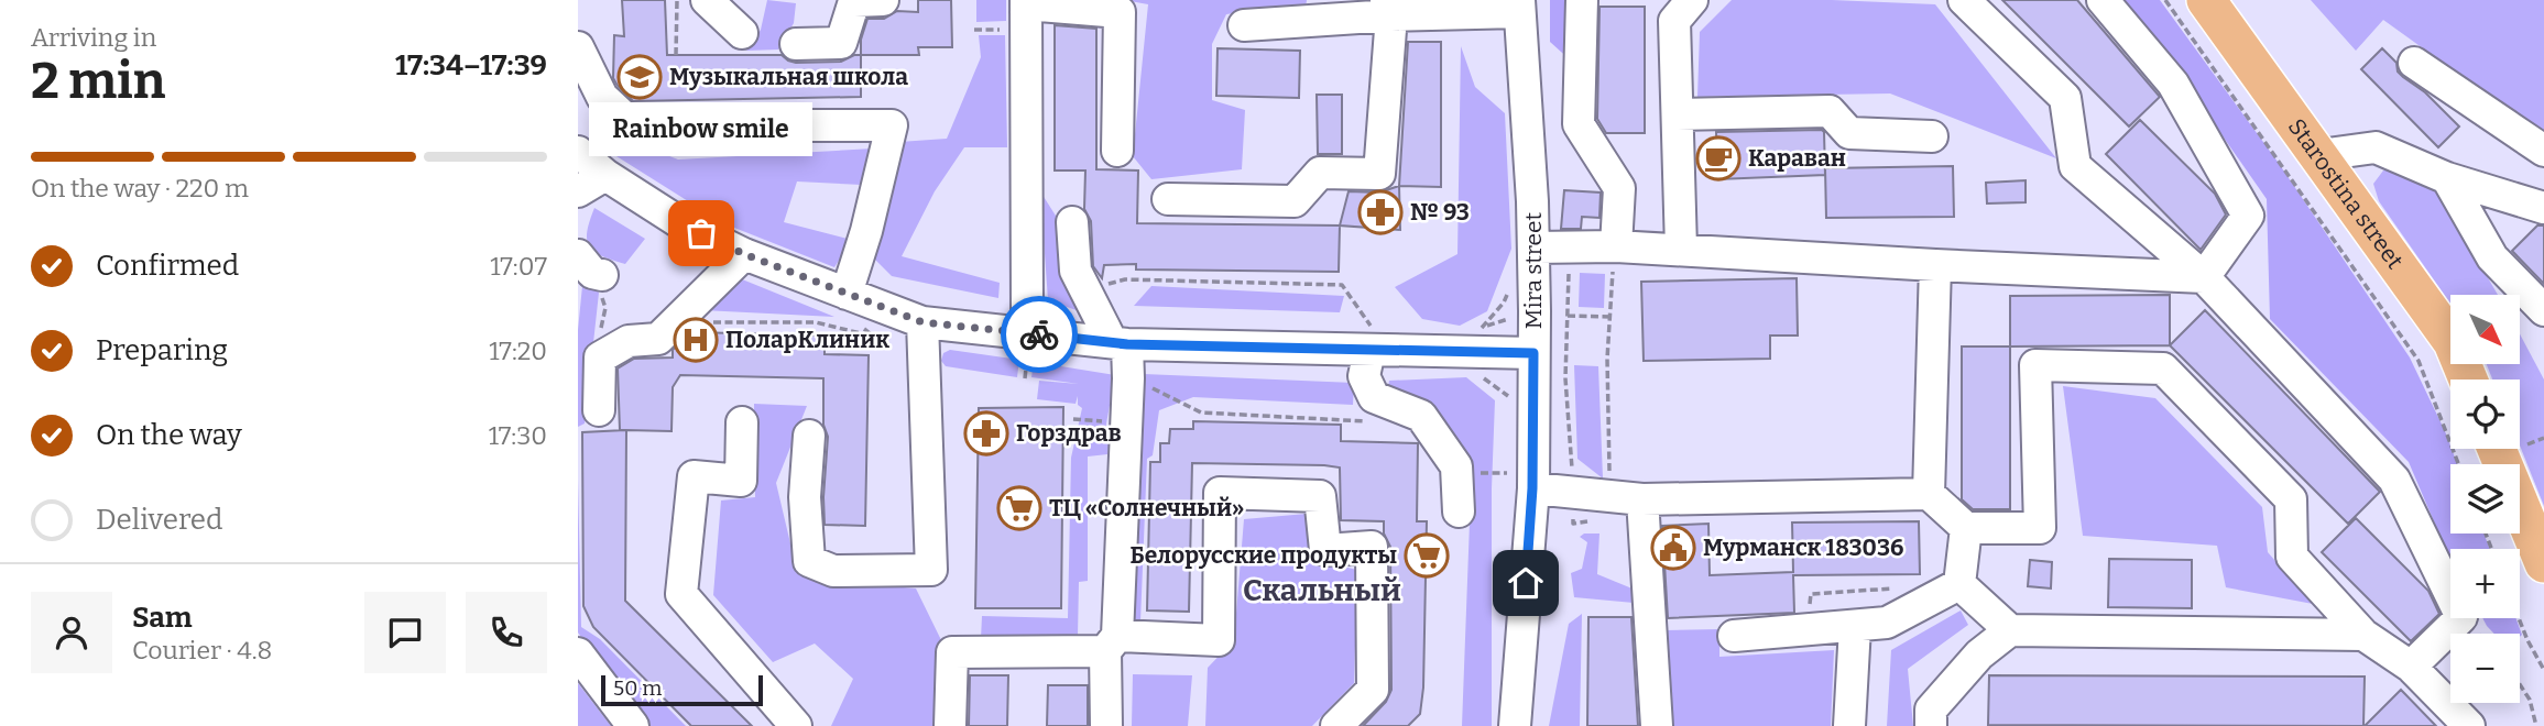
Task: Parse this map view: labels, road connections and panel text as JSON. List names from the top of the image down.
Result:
{
  "streets": {
    "main road": ["Starostina street"],
    "street": ["Mira street"]
  },
  "districts": ["Скальный"],
  "places": {
    "school or university": ["Музыкальная школа"],
    "cafe": ["Караван"],
    "pharmacy": ["№ 93", "Горздрав"],
    "other": ["Rainbow smile"],
    "hospital": ["ПоларКлиник"],
    "supermarket": ["ТЦ «Солнечный»", "Белорусские продукты"],
    "public building": ["Мурманск 183036"]
  },
  "scale_bar": "50 m",
  "north": "bottom right",
  "page": {
    "heading": ["2 min", "Arriving in", "17:34–17:39"],
    "panel": ["Sam", "Courier · 4.8"],
    "bubble": "Rainbow smile",
    "bar": "On the way · 220 m",
    "list": [
      ["Confirmed", "17:07"],
      ["Preparing", "17:20"],
      ["On the way", "17:30"],
      "Delivered"
    ],
    "map_buttons": ["+", "−"],
    "scale": "50 m"
  }
}
